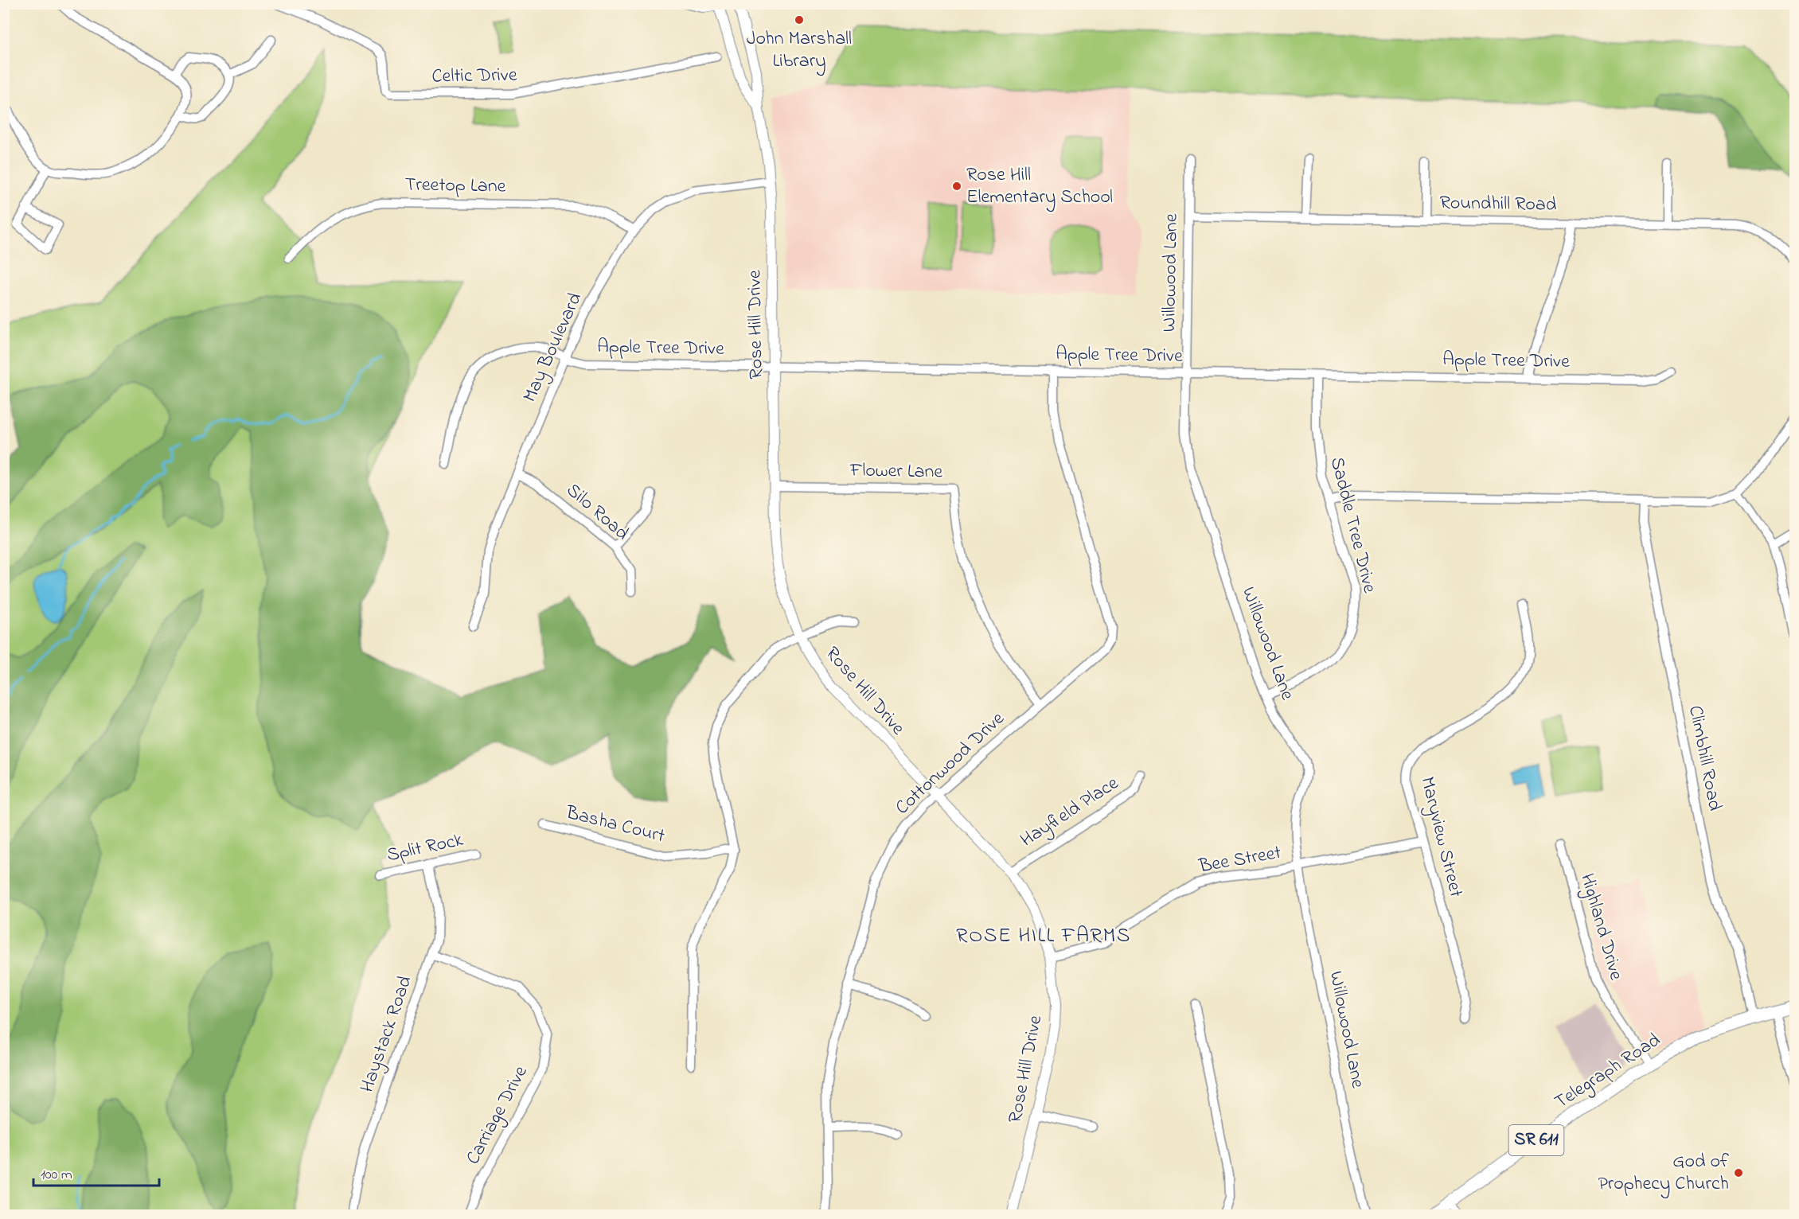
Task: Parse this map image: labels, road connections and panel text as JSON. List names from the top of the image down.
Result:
{
  "streets": {
    "main road": ["Telegraph Road", "SR 611"],
    "street": [
      "Celtic Drive",
      "Treetop Lane",
      "Roundhill Road",
      "Willowood Lane",
      "Rose Hill Drive",
      "May Boulevard",
      "Apple Tree Drive",
      "Flower Lane",
      "Silo Road",
      "Saddle Tree Drive",
      "Climbhill Road",
      "Cottonwood Drive",
      "Hayfield Place",
      "Basha Court",
      "Maryview Street",
      "Split Rock",
      "Bee Street",
      "Highland Drive",
      "Haystack Road",
      "Carriage Drive"
    ]
  },
  "crossings": [
    ["Treetop Lane", "May Boulevard"],
    ["Roundhill Road", "Willowood Lane"],
    ["Willowood Lane", "Apple Tree Drive"],
    ["Willowood Lane", "Saddle Tree Drive"],
    ["Willowood Lane", "Bee Street"],
    ["Rose Hill Drive", "May Boulevard"],
    ["Rose Hill Drive", "Apple Tree Drive"],
    ["Rose Hill Drive", "Flower Lane"],
    ["Rose Hill Drive", "Cottonwood Drive"],
    ["Rose Hill Drive", "Hayfield Place"],
    ["Rose Hill Drive", "Bee Street"],
    ["May Boulevard", "Apple Tree Drive"],
    ["May Boulevard", "Silo Road"],
    ["Apple Tree Drive", "Saddle Tree Drive"],
    ["Apple Tree Drive", "Cottonwood Drive"],
    ["Flower Lane", "Cottonwood Drive"],
    ["Climbhill Road", "Telegraph Road"],
    ["Maryview Street", "Bee Street"],
    ["Split Rock", "Haystack Road"],
    ["Highland Drive", "Telegraph Road"],
    ["Haystack Road", "Carriage Drive"]
  ],
  "districts": ["ROSE HILL FARMS"],
  "places": ["John Marshall Library", "Rose Hill Elementary School", "God of Prophecy Church"],
  "scale_bar": "100 m"
}
